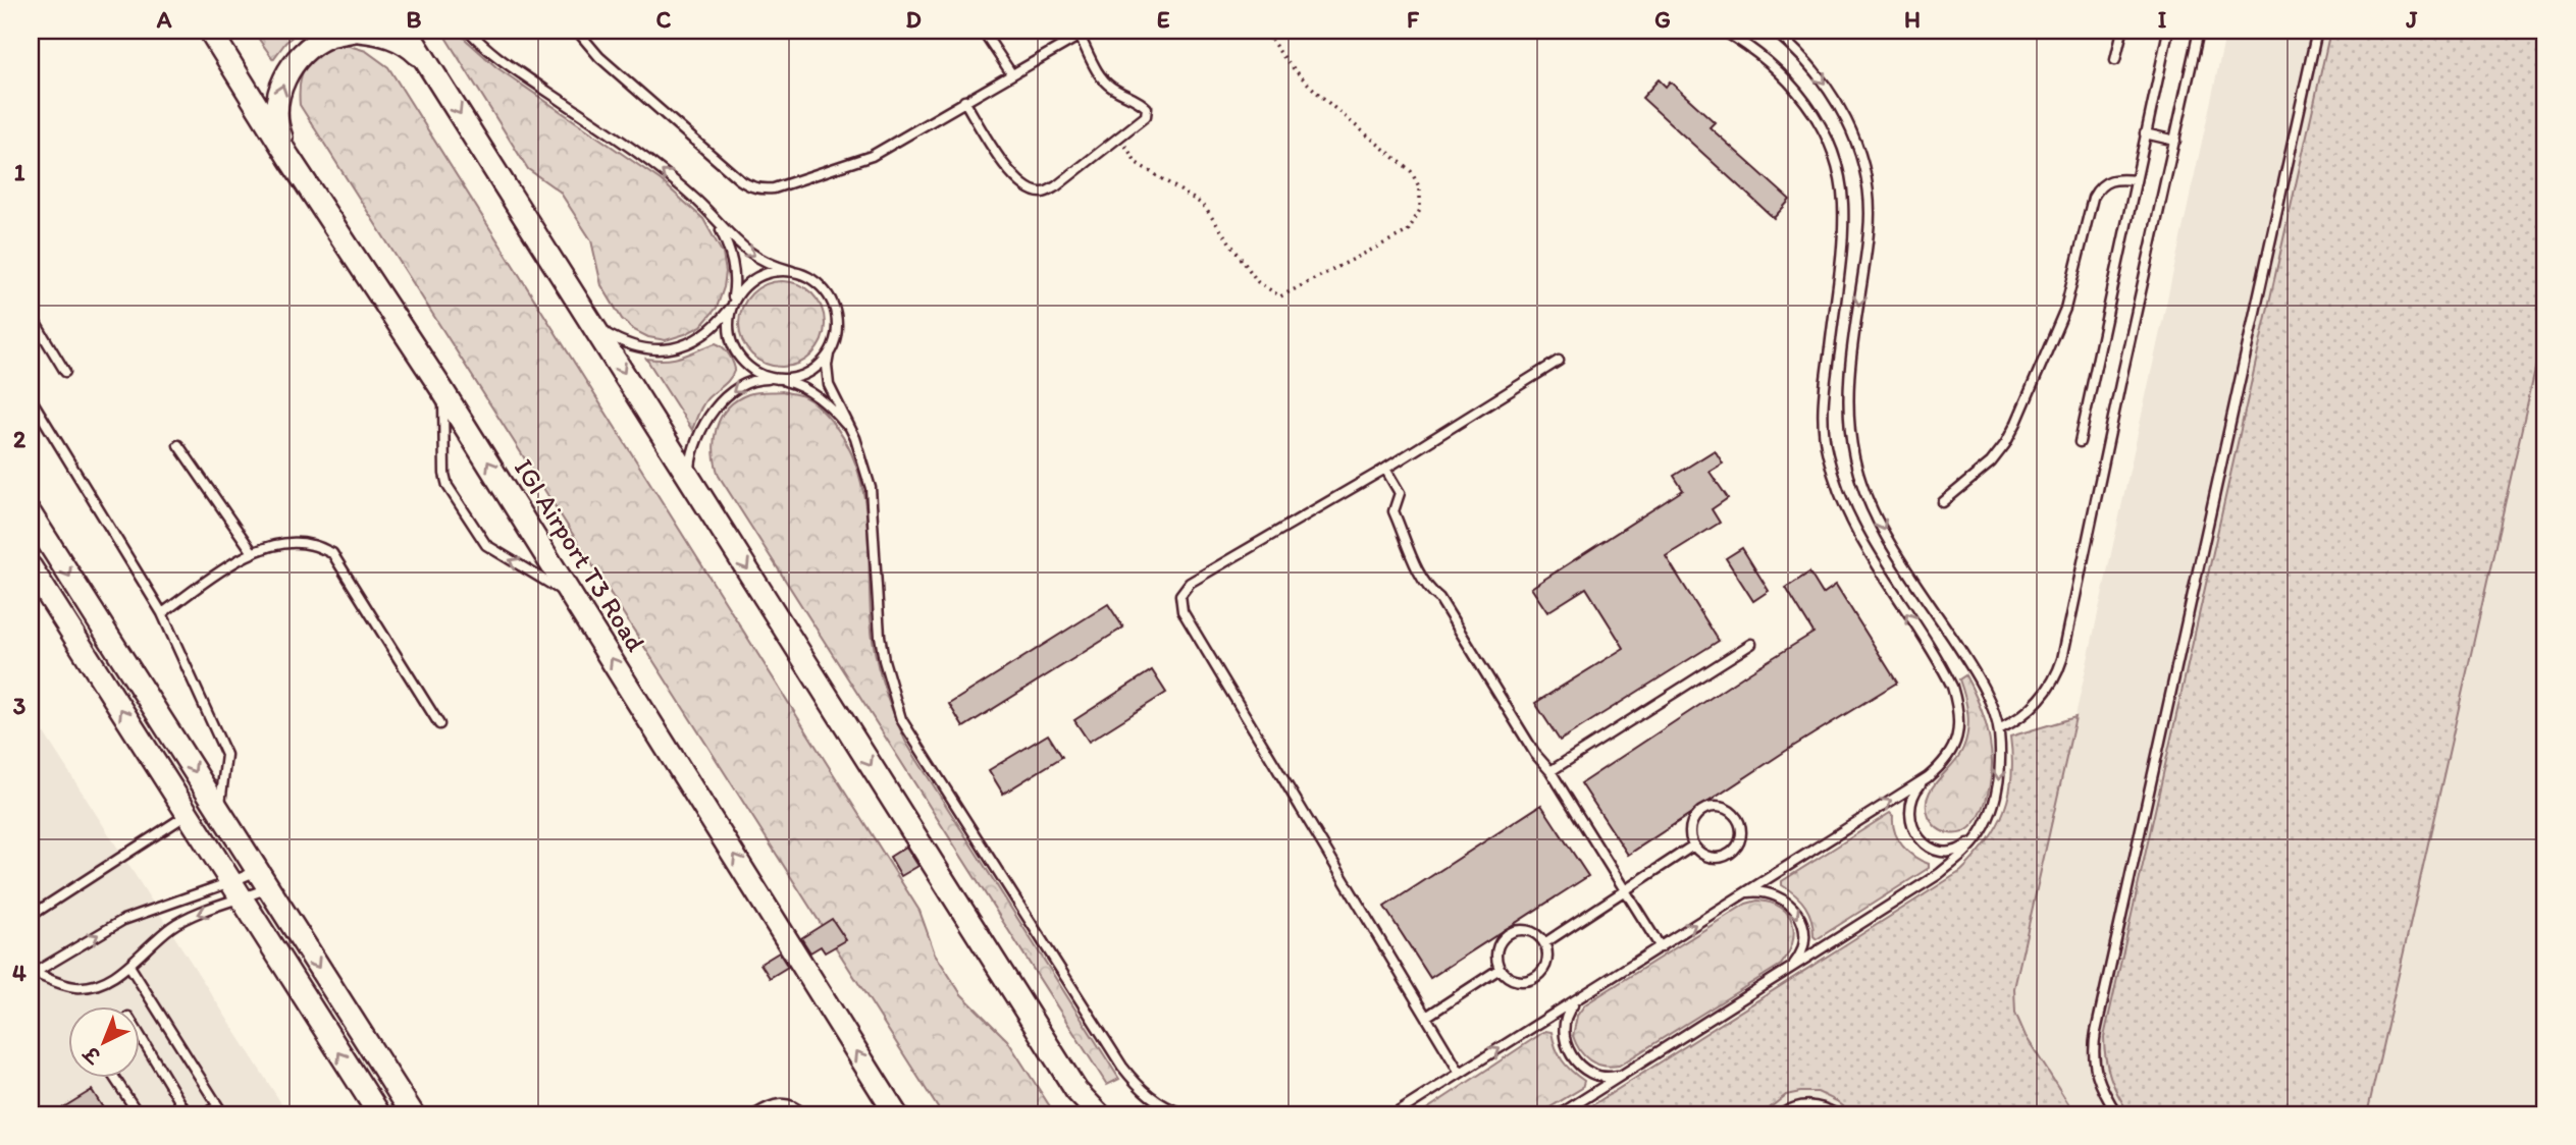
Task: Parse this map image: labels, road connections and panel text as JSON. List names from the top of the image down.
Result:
{
  "streets": {
    "main road": ["IGI Airport T3 Road"]
  },
  "north": "bottom left",
  "grid": {
    "columns": [
      "A",
      "B",
      "C",
      "D",
      "E",
      "F",
      "G",
      "H",
      "I",
      "J"
    ],
    "rows": [
      "1",
      "2",
      "3",
      "4"
    ]
  }
}
